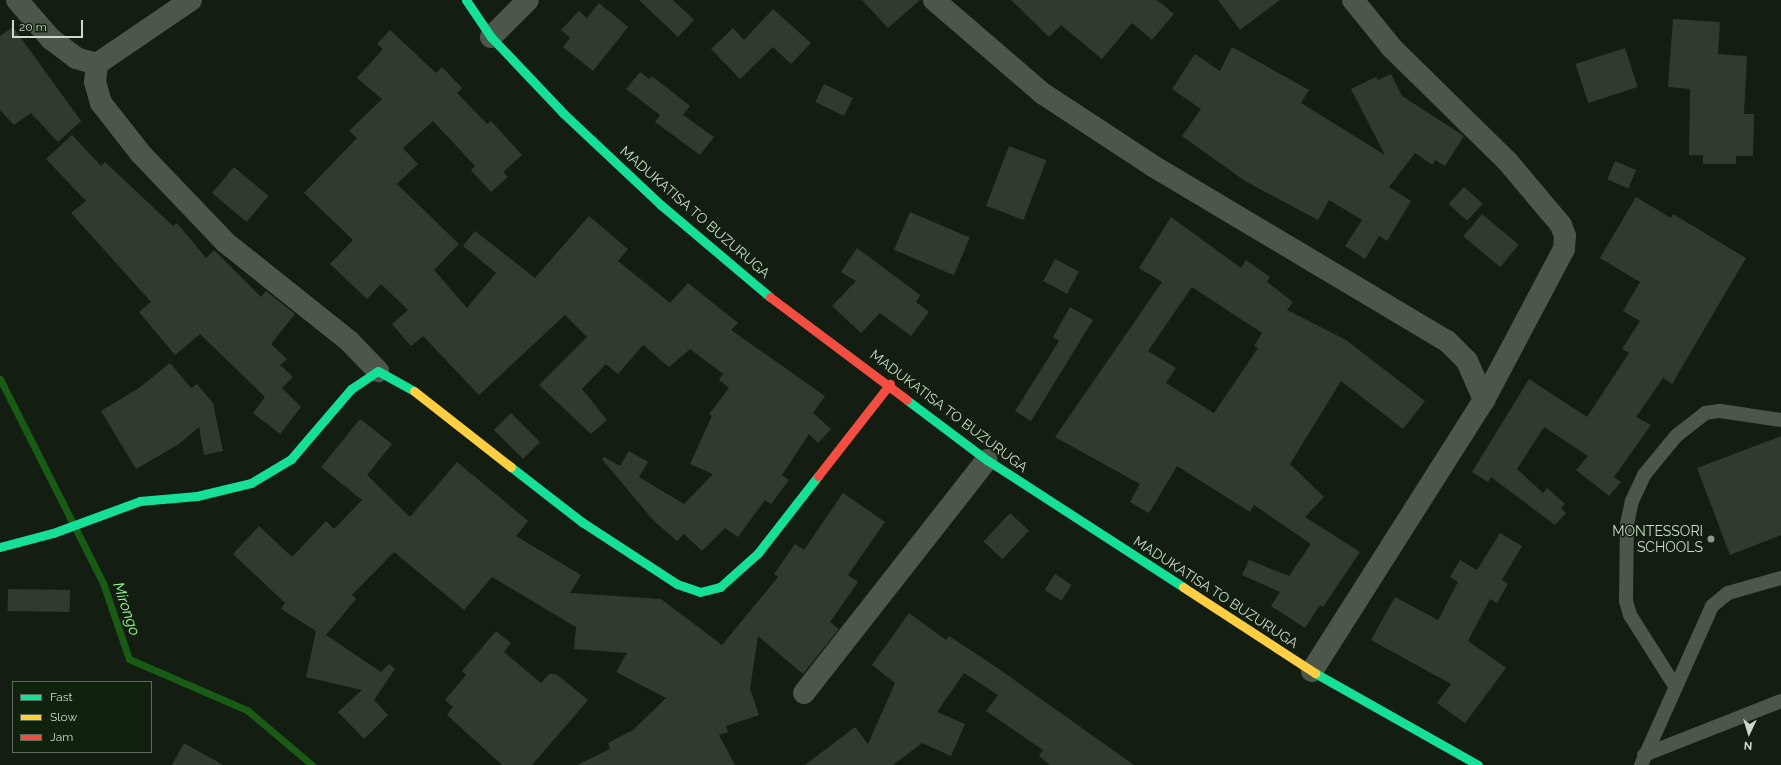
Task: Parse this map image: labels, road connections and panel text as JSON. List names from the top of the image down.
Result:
{
  "streets": {
    "main road": ["MADUKATISA TO BUZURUGA"]
  },
  "water": ["Mirongo"],
  "places": ["MONTESSORI SCHOOLS"],
  "legend": ["Fast", "Slow", "Jam"],
  "scale_bar": "20 m",
  "north": "bottom"
}
